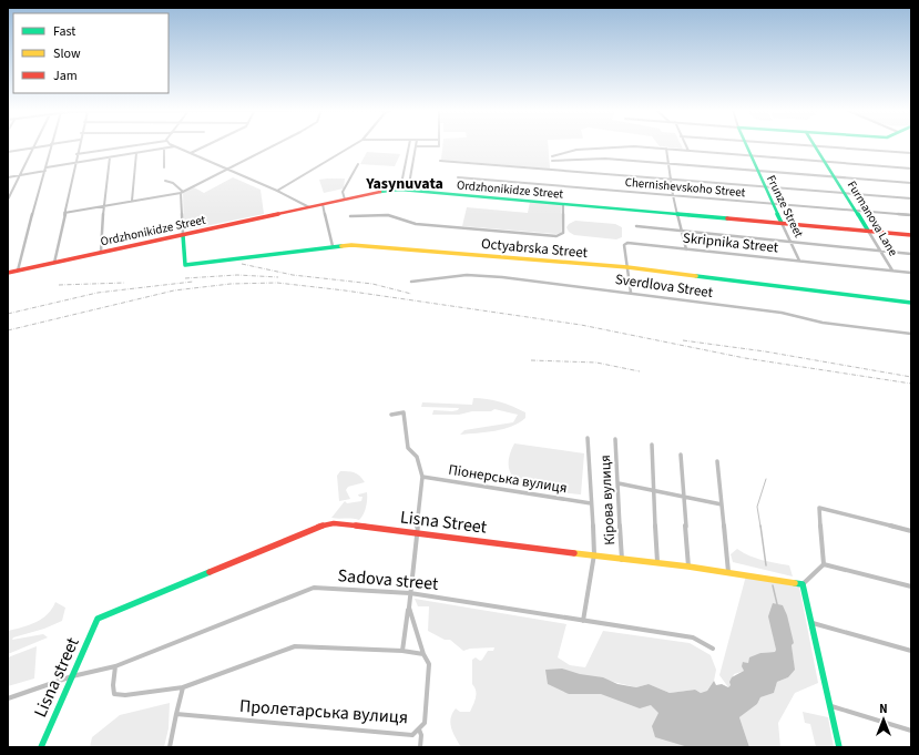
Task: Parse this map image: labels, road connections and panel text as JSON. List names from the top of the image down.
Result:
{
  "streets": {
    "main road": [
      "Ordzhonikidze Street",
      "Frunze Street",
      "Furmanova Lane",
      "Octyabrska Street",
      "Lisna Street",
      "Lisna street"
    ],
    "street": [
      "Chernishevskoho Street",
      "Skripnika Street",
      "Sverdlova Street",
      "Піонерська вулиця",
      "Кірова вулиця",
      "Sadova street",
      "Пролетарська вулиця"
    ]
  },
  "crossings": [
    ["Chernishevskoho Street", "Frunze Street"],
    ["Chernishevskoho Street", "Furmanova Lane"],
    ["Ordzhonikidze Street", "Frunze Street"],
    ["Ordzhonikidze Street", "Furmanova Lane"],
    ["Ordzhonikidze Street", "Octyabrska Street"],
    ["Frunze Street", "Skripnika Street"],
    ["Furmanova Lane", "Skripnika Street"],
    ["Skripnika Street", "Octyabrska Street"],
    ["Піонерська вулиця", "Пролетарська вулиця"],
    ["Кірова вулиця", "Lisna Street"],
    ["Lisna Street", "Lisna street"],
    ["Lisna Street", "Пролетарська вулиця"],
    ["Sadova street", "Lisna street"],
    ["Sadova street", "Пролетарська вулиця"],
    ["Lisna street", "Пролетарська вулиця"]
  ],
  "districts": ["Yasynuvata"],
  "legend": ["Fast", "Slow", "Jam"],
  "north": "top"
}
